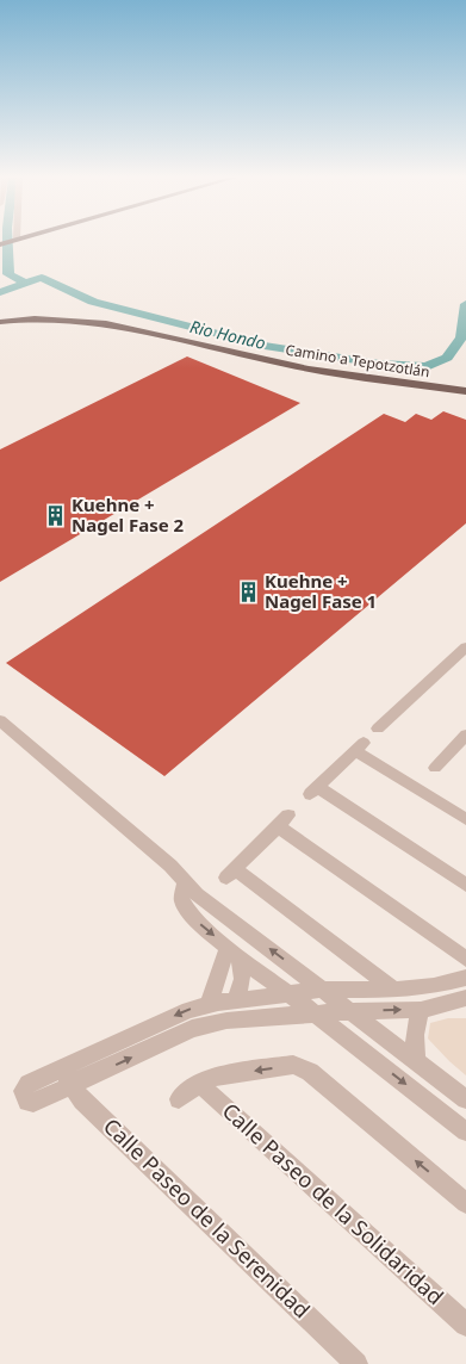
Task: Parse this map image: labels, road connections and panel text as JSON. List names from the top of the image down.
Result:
{
  "streets": {
    "main road": ["Camino a Tepotzotlán"],
    "street": ["Calle Paseo de la Solidaridad", "Calle Paseo de la Serenidad"]
  },
  "water": ["Rio Hondo"],
  "places": {
    "building": ["Kuehne + Nagel Fase 2", "Kuehne + Nagel Fase 1"]
  }
}
